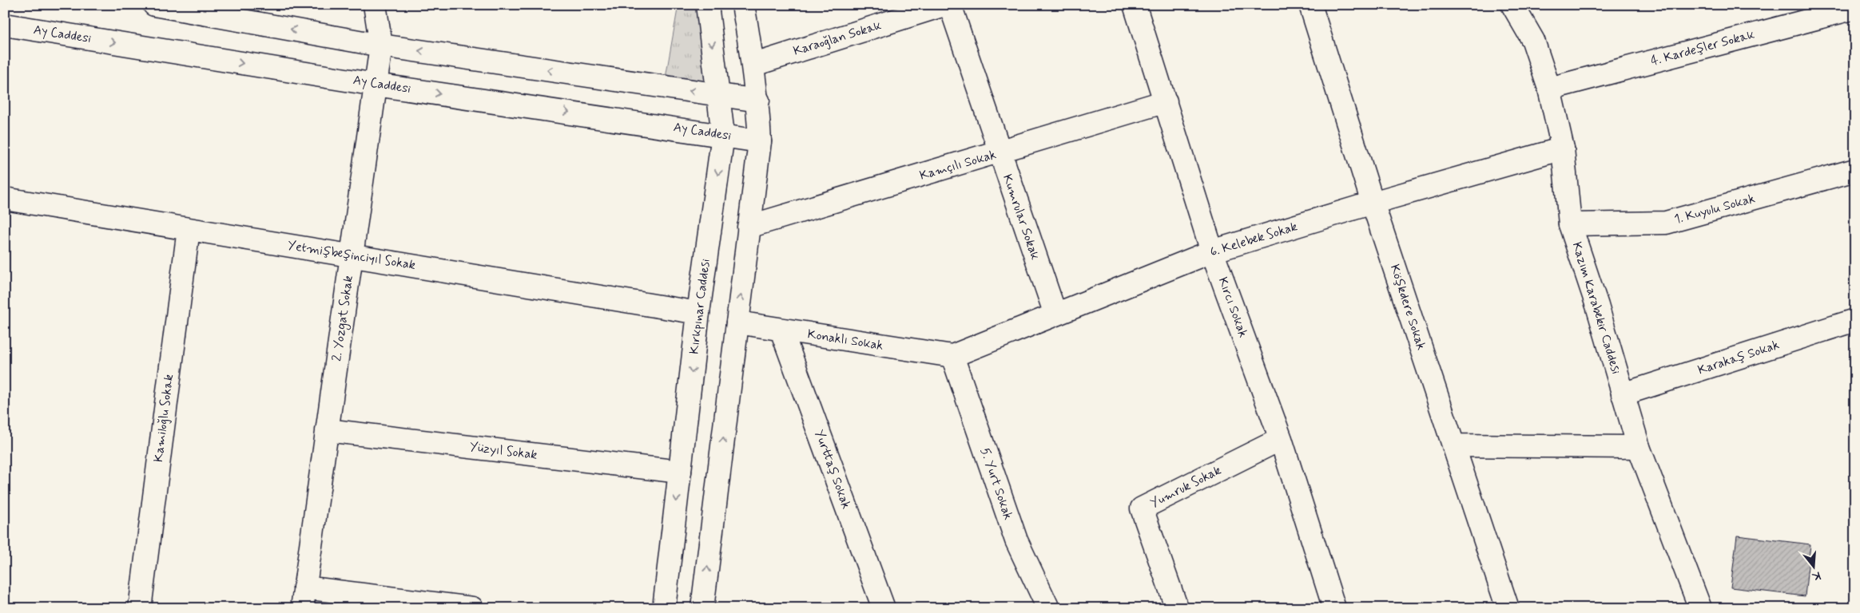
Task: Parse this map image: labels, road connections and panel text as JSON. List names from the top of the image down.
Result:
{
  "streets": {
    "street": [
      "Ay Caddesi",
      "Karaoğlan Sokak",
      "4. Kardeşler Sokak",
      "Kamçılı Sokak",
      "1. Kuyulu Sokak",
      "Kumrular Sokak",
      "6. Kelebek Sokak",
      "Yetmişbeşinciyıl Sokak",
      "Kırkpınar Caddesi",
      "Kırcı Sokak",
      "Köşkdere Sokak",
      "Kazım Karabekir Caddesi",
      "2. Yozgat Sokak",
      "Konaklı Sokak",
      "Karakaş Sokak",
      "Kamiloğlu Sokak",
      "Yüzyıl Sokak",
      "Yurttaş Sokak",
      "5. Yurt Sokak",
      "Yumruk Sokak"
    ]
  },
  "crossings": [
    ["Ay Caddesi", "Kırkpınar Caddesi"],
    ["Ay Caddesi", "2. Yozgat Sokak"],
    ["4. Kardeşler Sokak", "Kazım Karabekir Caddesi"],
    ["Kamçılı Sokak", "Kumrular Sokak"],
    ["Kamçılı Sokak", "Kırcı Sokak"],
    ["1. Kuyulu Sokak", "Kazım Karabekir Caddesi"],
    ["Kumrular Sokak", "6. Kelebek Sokak"],
    ["6. Kelebek Sokak", "Kırcı Sokak"],
    ["6. Kelebek Sokak", "Köşkdere Sokak"],
    ["6. Kelebek Sokak", "Kazım Karabekir Caddesi"],
    ["6. Kelebek Sokak", "Konaklı Sokak"],
    ["6. Kelebek Sokak", "5. Yurt Sokak"],
    ["Yetmişbeşinciyıl Sokak", "Kırkpınar Caddesi"],
    ["Yetmişbeşinciyıl Sokak", "2. Yozgat Sokak"],
    ["Yetmişbeşinciyıl Sokak", "Kamiloğlu Sokak"],
    ["Kırkpınar Caddesi", "Yüzyıl Sokak"],
    ["Kırcı Sokak", "Yumruk Sokak"],
    ["Kazım Karabekir Caddesi", "Karakaş Sokak"],
    ["2. Yozgat Sokak", "Yüzyıl Sokak"],
    ["Konaklı Sokak", "Yurttaş Sokak"],
    ["Konaklı Sokak", "5. Yurt Sokak"]
  ],
  "north": "bottom"
}
